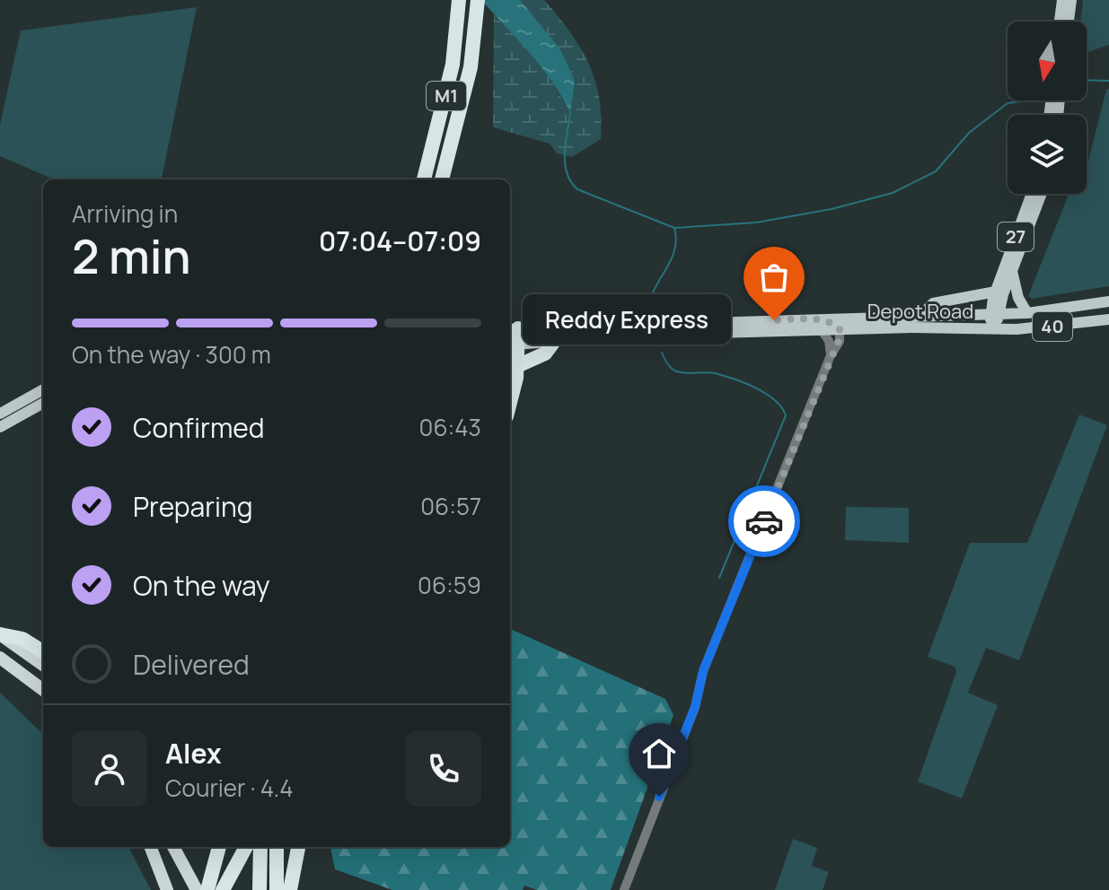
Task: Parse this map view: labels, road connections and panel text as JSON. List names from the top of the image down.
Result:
{
  "streets": {
    "highway": ["M1"],
    "main road": ["27", "Depot Road", "40"]
  },
  "crossings": [
    ["27", "Depot Road"],
    ["27", "40"],
    ["Depot Road", "40"]
  ],
  "places": ["Reddy Express"],
  "north": "bottom",
  "page": {
    "heading": ["2 min", "Arriving in", "07:04–07:09"],
    "panel": ["Alex", "Courier · 4.4"],
    "bubble": "Reddy Express",
    "bar": "On the way · 300 m",
    "list": [
      ["Confirmed", "06:43"],
      ["Preparing", "06:57"],
      ["On the way", "06:59"],
      "Delivered"
    ]
  }
}
